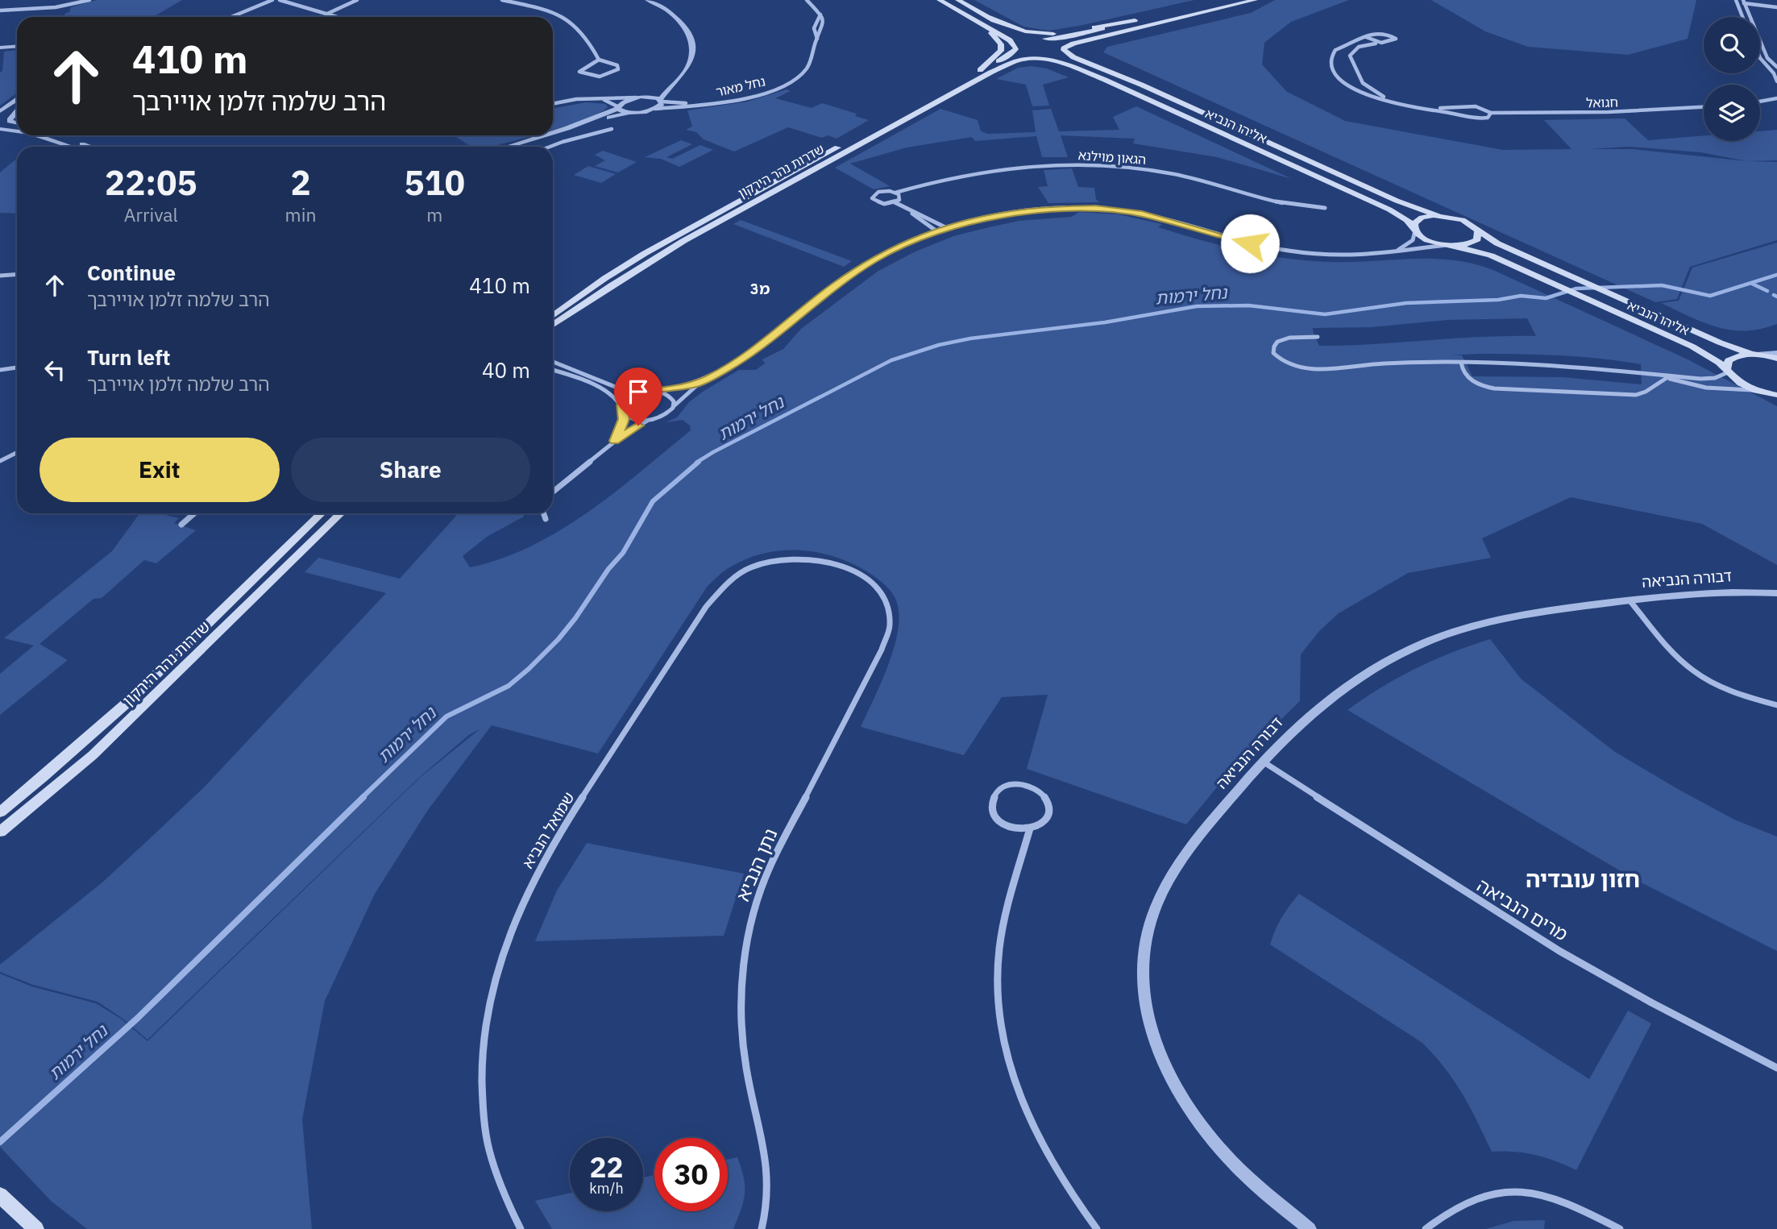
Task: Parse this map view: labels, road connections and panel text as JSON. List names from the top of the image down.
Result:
{
  "streets": {
    "main road": ["אליהו הנביא", "שדרות נהר הירקון"],
    "street": [
      "נחל מאור",
      "חגואל",
      "הגאון מוילנא",
      "דבורה הנביאה",
      "שמואל הנביא",
      "נתן הנביא",
      "מרים הנביאה"
    ]
  },
  "crossings": [
    ["אליהו הנביא", "שדרות נהר הירקון"],
    ["דבורה הנביאה", "מרים הנביאה"],
    ["שמואל הנביא", "נתן הנביא"]
  ],
  "districts": ["מ3", "חזון עובדיה"],
  "water": ["נחל ירמות"],
  "page": {
    "turn": ["410 m", "הרב שלמה זלמן אויירבך"],
    "eta": [
      "22:05",
      "Arrival",
      "2",
      "min",
      "510",
      "m"
    ],
    "list": [
      {
        "name": "Continue",
        "note": "הרב שלמה זלמן אויירבך",
        "value": "410 m"
      },
      {
        "name": "Turn left",
        "note": "הרב שלמה זלמן אויירבך",
        "value": "40 m"
      }
    ],
    "buttons": ["Exit", "Share"],
    "speed": "22 km/h",
    "limit": "30"
  }
}
